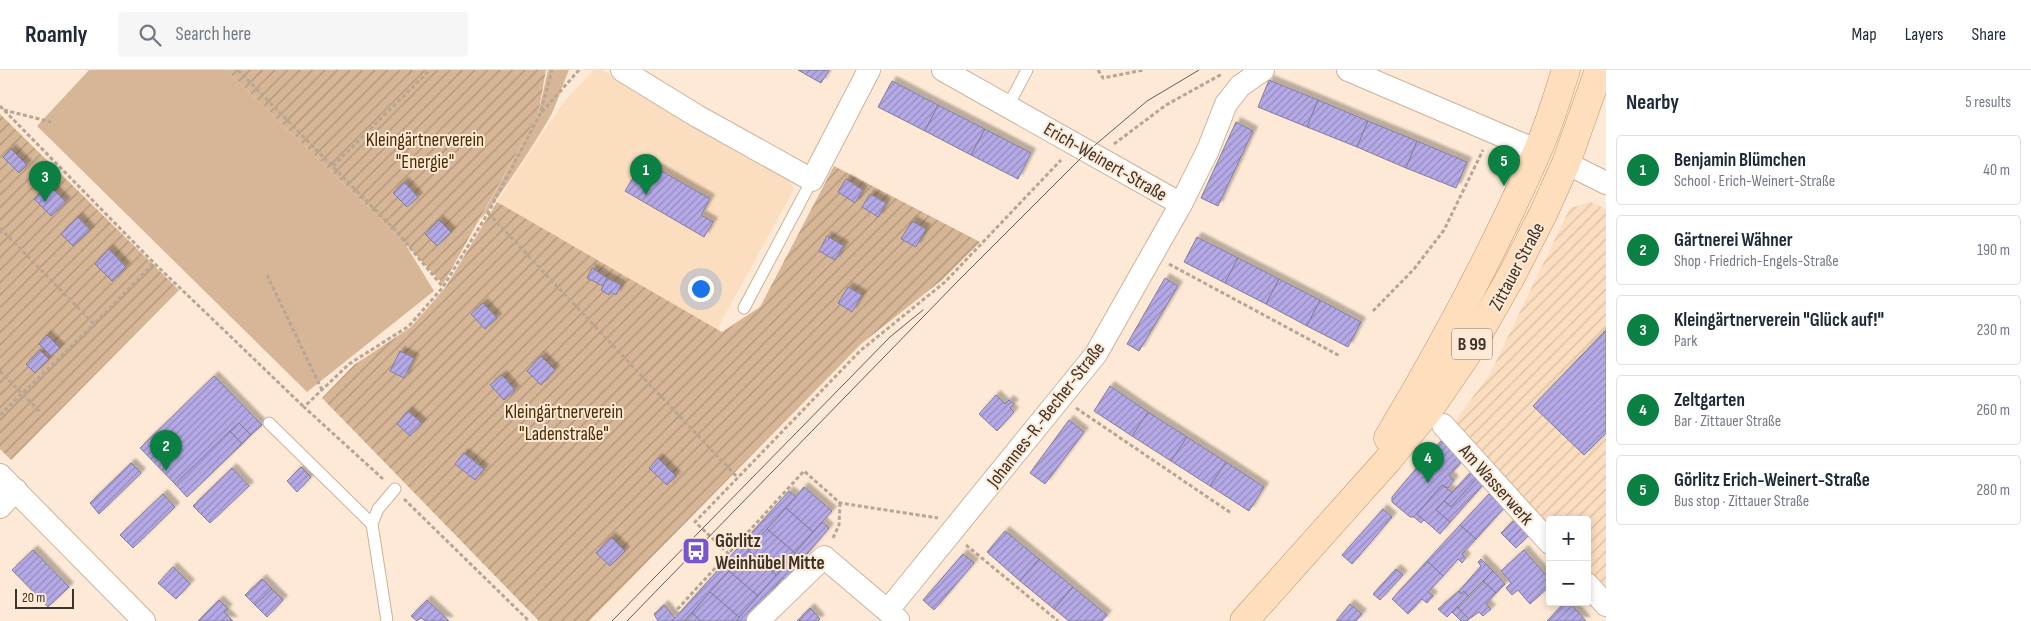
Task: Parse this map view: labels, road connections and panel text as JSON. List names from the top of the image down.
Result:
{
  "streets": {
    "main road": ["Zittauer Straße", "B 99"],
    "street": ["Erich-Weinert-Straße", "Johannes-R.-Becher-Straße", "Am Wasserwerk"]
  },
  "crossings": [
    ["Erich-Weinert-Straße", "Johannes-R.-Becher-Straße"],
    ["Zittauer Straße", "Am Wasserwerk"]
  ],
  "parks": ["Kleingärtnerverein \"Energie\"", "Kleingärtnerverein \"Ladenstraße\""],
  "places": {
    "bus stop": ["Görlitz Weinhübel Mitte"]
  },
  "scale_bar": "20 m",
  "page": {
    "header": "Roamly",
    "search": "Search here",
    "nav": ["Map", "Layers", "Share"],
    "heading": ["Nearby", "5 results"],
    "list": [
      {
        "mark": "1",
        "name": "Benjamin Blümchen",
        "note": "School · Erich-Weinert-Straße",
        "value": "40 m"
      },
      {
        "mark": "2",
        "name": "Gärtnerei Wähner",
        "note": "Shop · Friedrich-Engels-Straße",
        "value": "190 m"
      },
      {
        "mark": "3",
        "name": "Kleingärtnerverein \"Glück auf!\"",
        "note": "Park",
        "value": "230 m"
      },
      {
        "mark": "4",
        "name": "Zeltgarten",
        "note": "Bar · Zittauer Straße",
        "value": "260 m"
      },
      {
        "mark": "5",
        "name": "Görlitz Erich-Weinert-Straße",
        "note": "Bus stop · Zittauer Straße",
        "value": "280 m"
      }
    ],
    "pins": [
      "5",
      "1",
      "3",
      "2",
      "4"
    ],
    "map_buttons": ["+", "−"],
    "scale": "20 m"
  }
}
